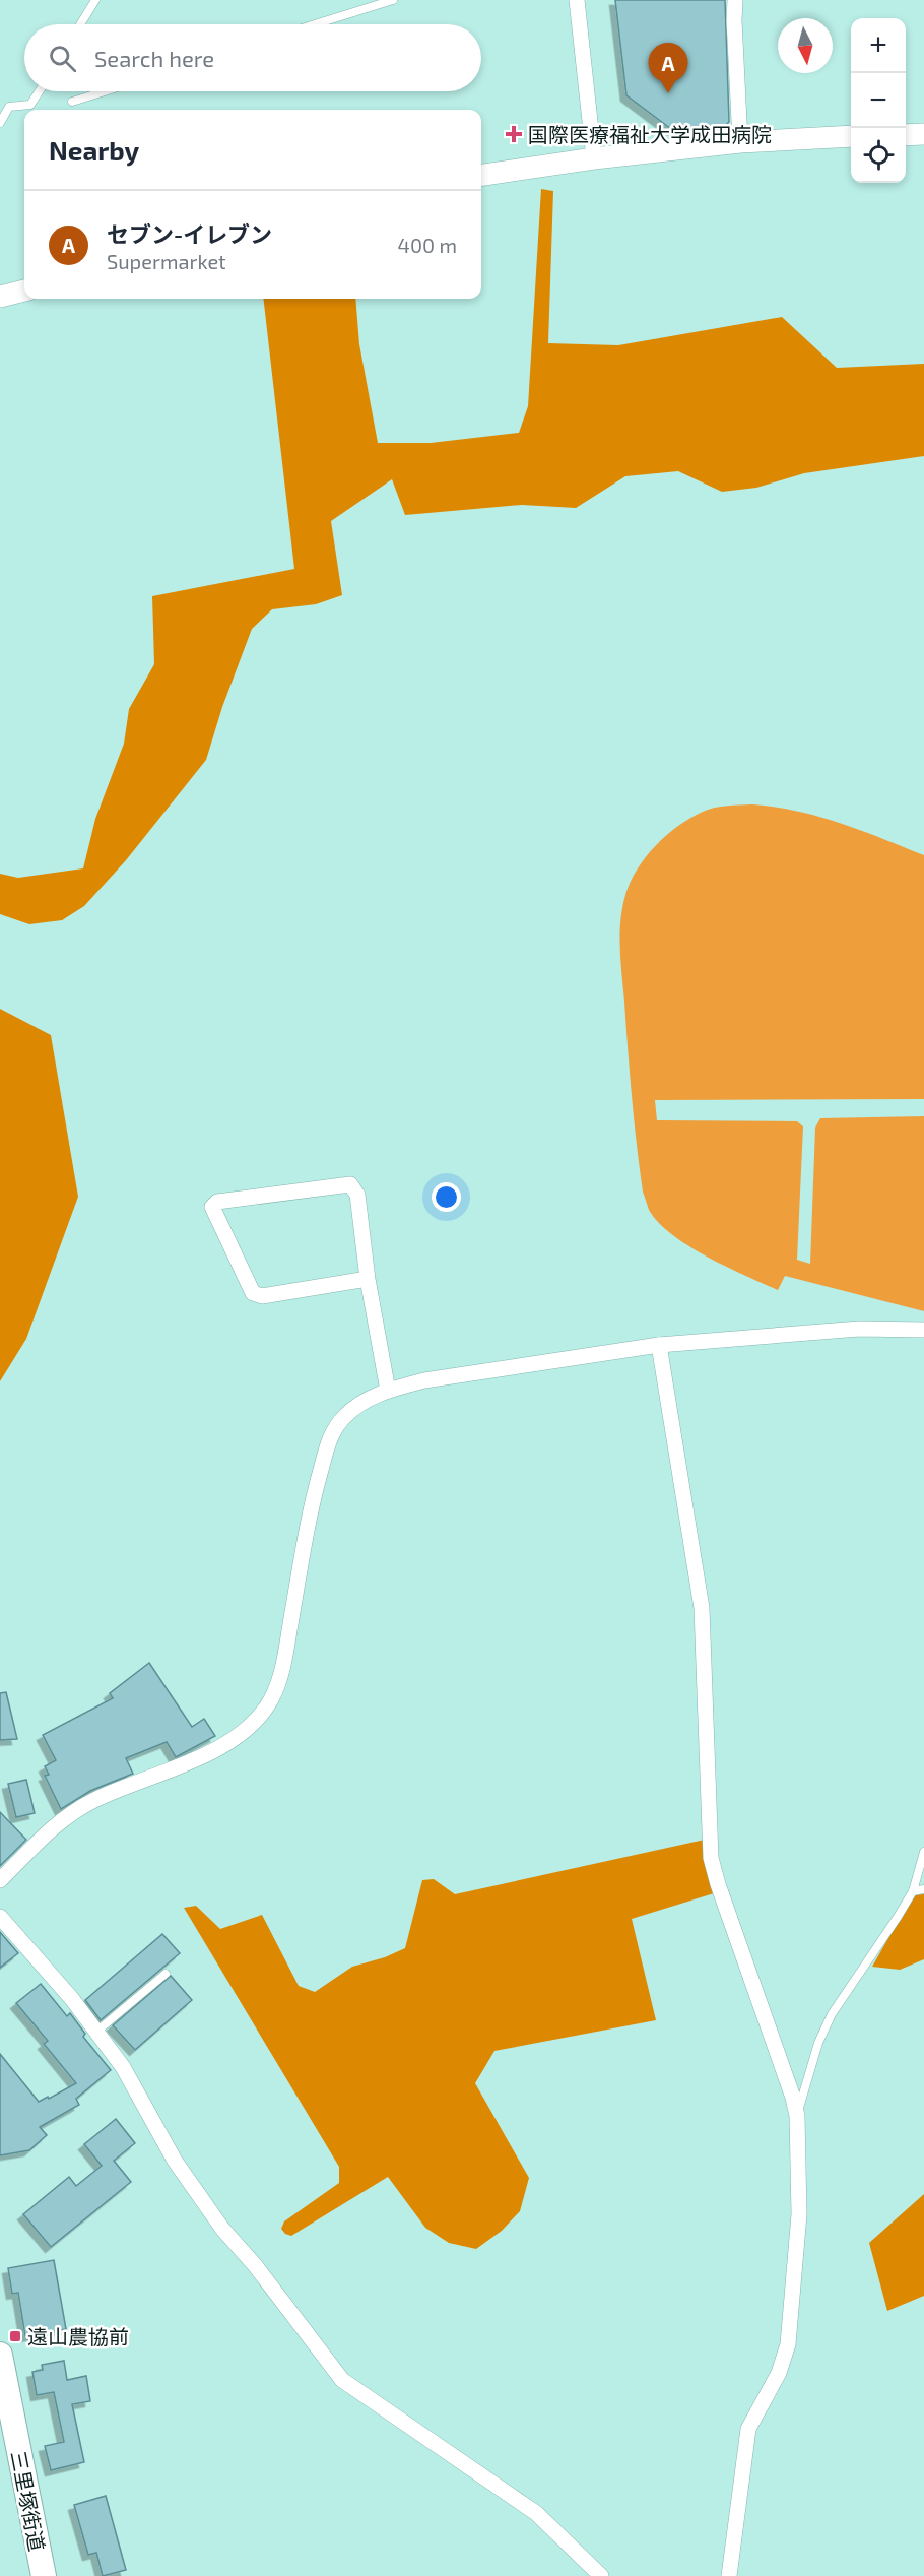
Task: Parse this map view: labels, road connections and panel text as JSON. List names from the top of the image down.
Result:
{
  "streets": {
    "main road": ["三里塚街道"]
  },
  "places": {
    "health": ["国際医療福祉大学成田病院"],
    "transit": ["遠山農協前"]
  },
  "north": "bottom",
  "page": {
    "map_buttons": ["+", "−"],
    "search": "Search here",
    "pins": "A",
    "heading": "Nearby",
    "list": [
      {
        "mark": "A",
        "name": "セブン-イレブン",
        "note": "Supermarket",
        "value": "400 m"
      }
    ]
  }
}
